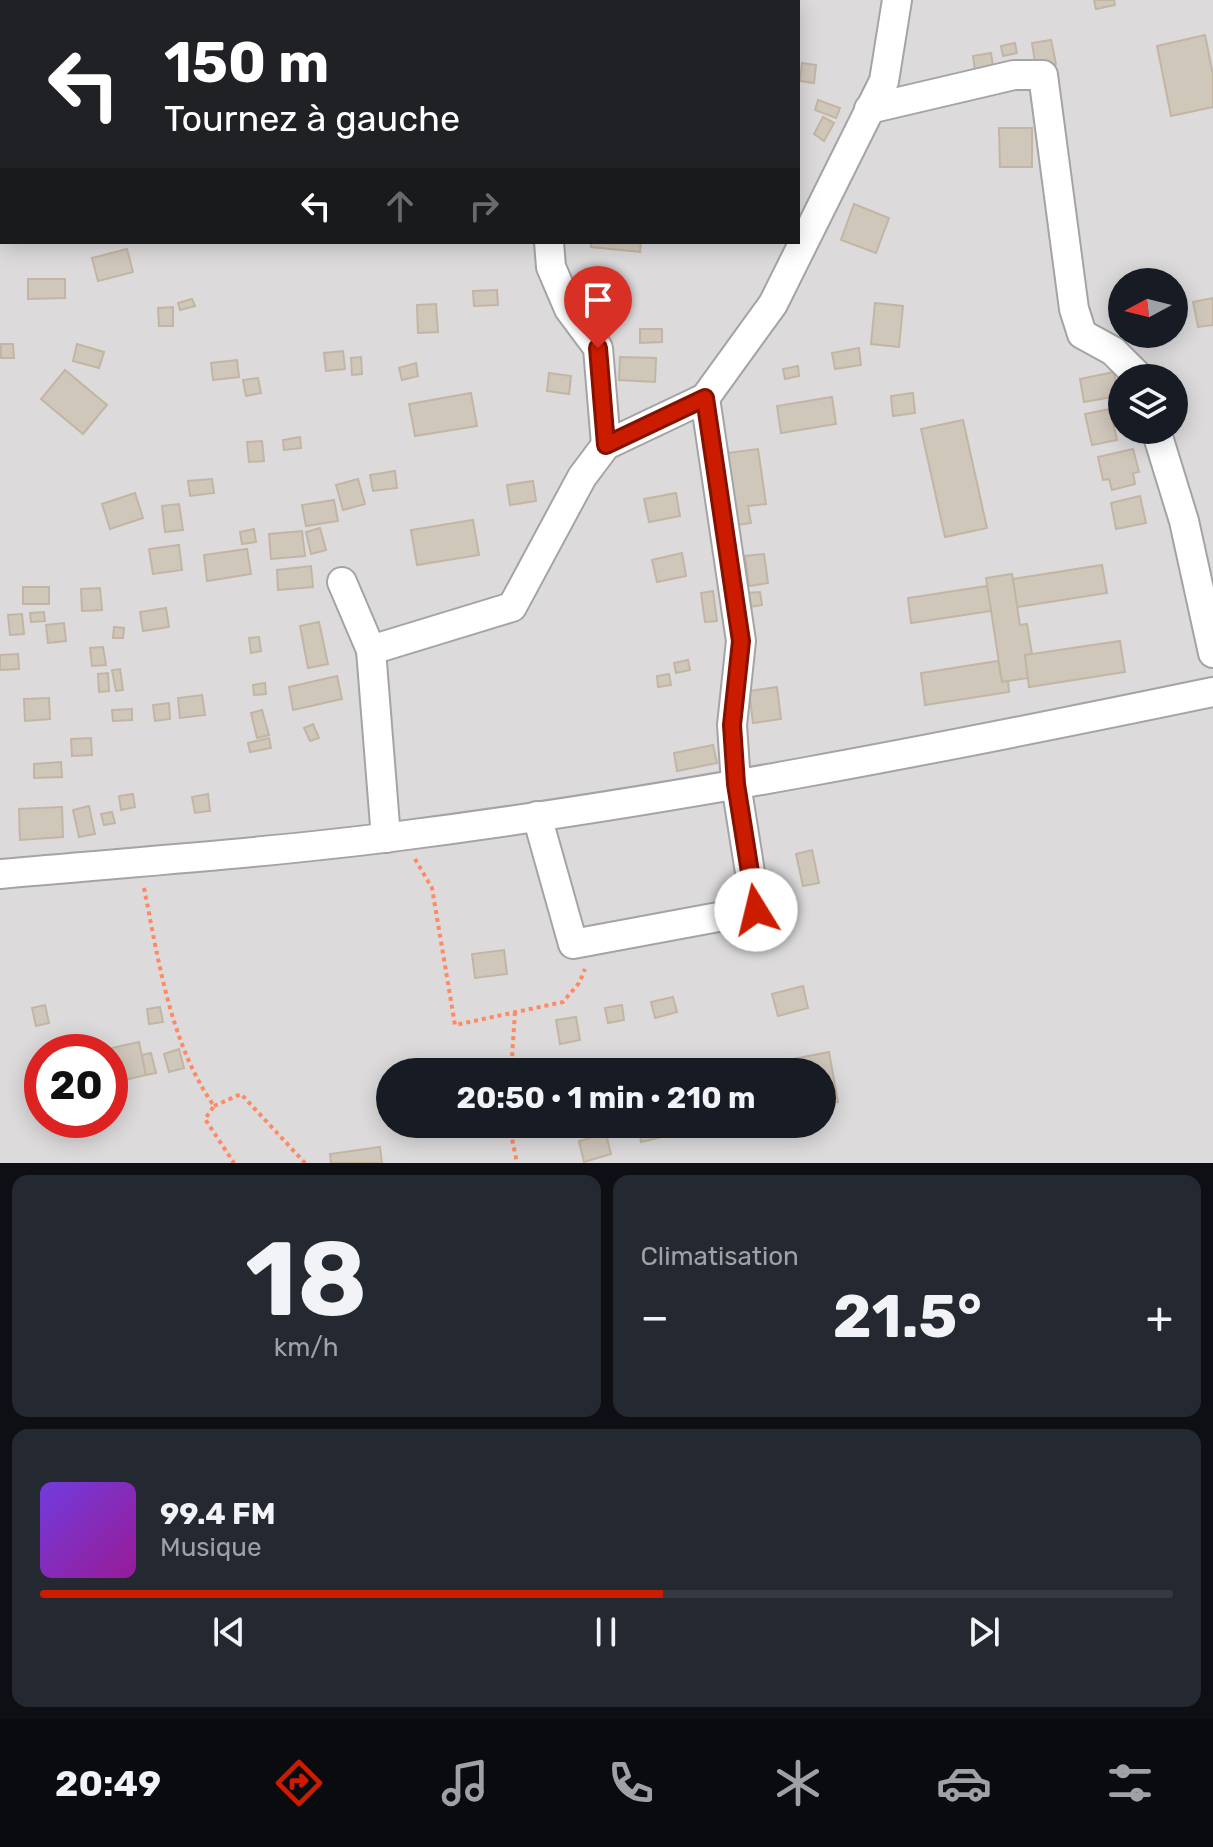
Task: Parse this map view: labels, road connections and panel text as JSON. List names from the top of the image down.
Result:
{
  "north": "left",
  "page": {
    "turn": ["150 m", "Tournez à gauche"],
    "limit": "20",
    "trip": "20:50 · 1 min · 210 m",
    "tile": [
      ["18", "km/h"],
      "Climatisation"
    ],
    "heat": ["−", "21.5°", "+"],
    "song": ["99.4 FM", "Musique"],
    "tabs": "20:49"
  }
}
